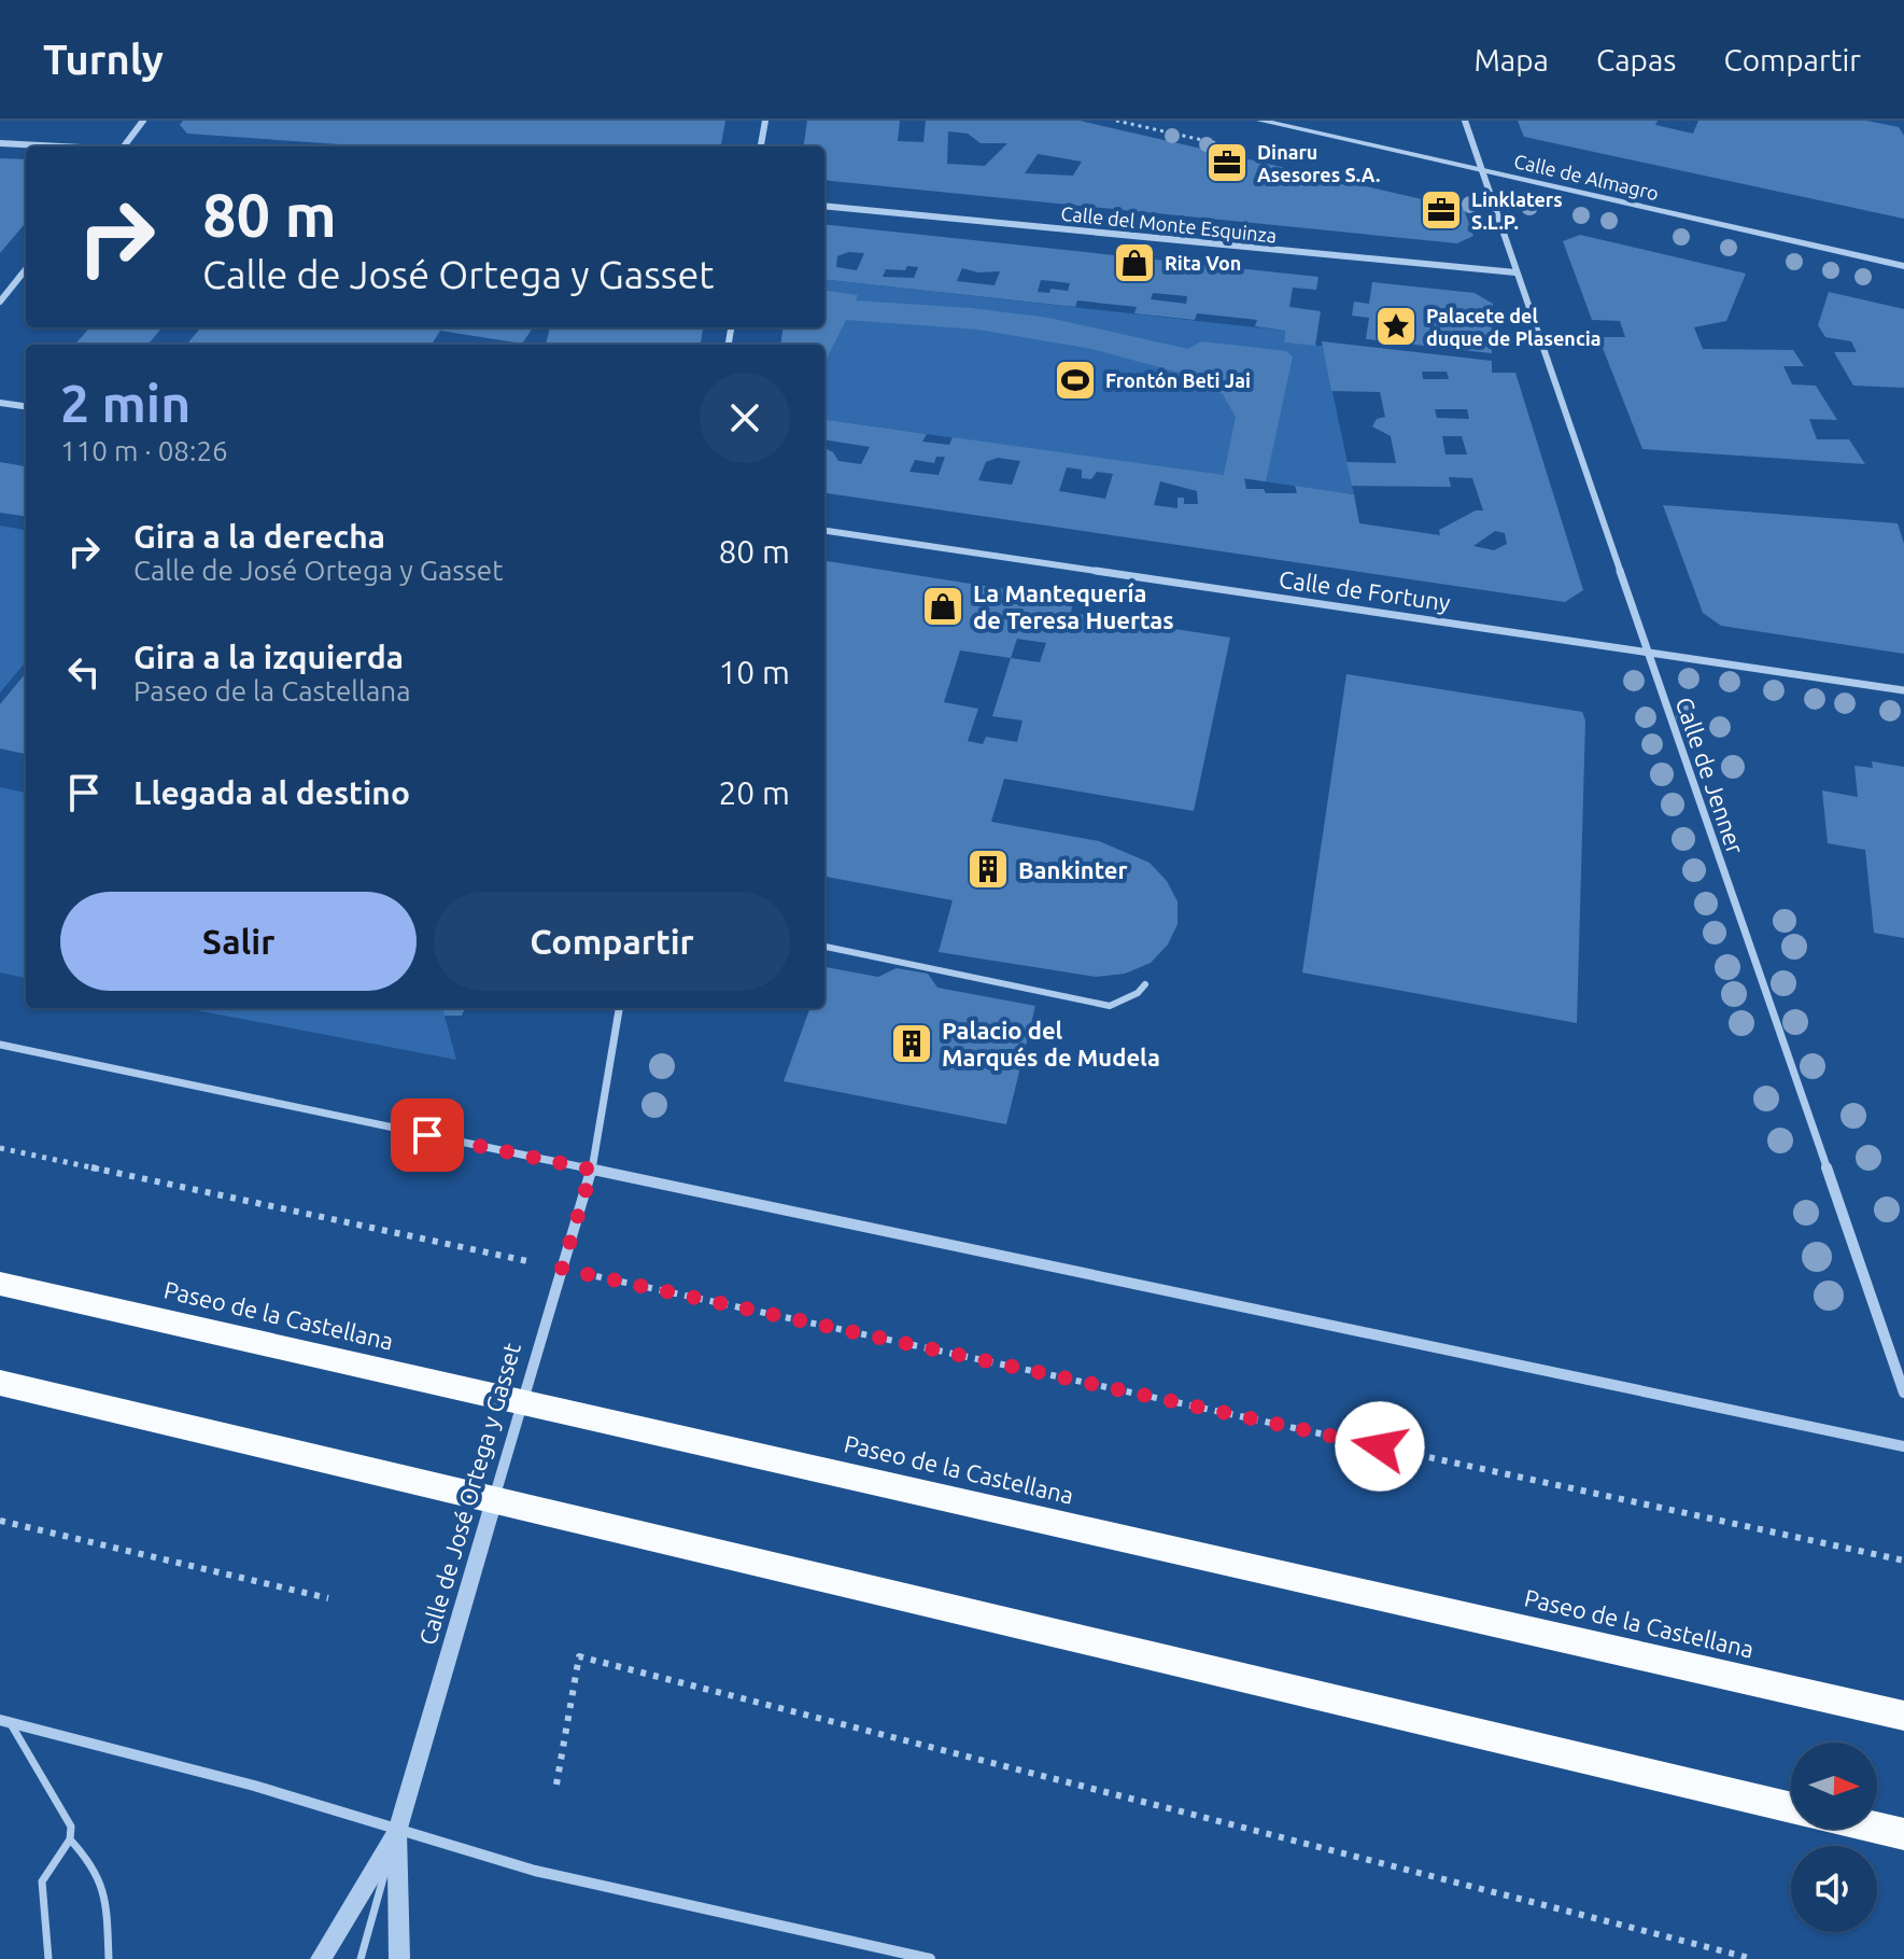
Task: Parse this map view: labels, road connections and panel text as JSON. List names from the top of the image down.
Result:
{
  "streets": {
    "highway": ["Paseo de la Castellana"],
    "street": [
      "Calle de Almagro",
      "Calle del Monte Esquinza",
      "Calle de Fortuny",
      "Calle de Jenner",
      "Calle de José Ortega y Gasset"
    ]
  },
  "crossings": [
    ["Calle de Almagro", "Calle de Jenner"],
    ["Calle del Monte Esquinza", "Calle de Jenner"],
    ["Calle de Fortuny", "Calle de Jenner"],
    ["Paseo de la Castellana", "Calle de José Ortega y Gasset"]
  ],
  "places": {
    "office": ["Dinaru Asesores S.A.", "Linklaters S.L.P."],
    "shop": ["Rita Von", "La Mantequería de Teresa Huertas"],
    "place": ["Palacete del duque de Plasencia"],
    "sports": ["Frontón Beti Jai"],
    "building": ["Bankinter", "Palacio del Marqués de Mudela"]
  },
  "north": "right",
  "page": {
    "header": "Turnly",
    "nav": ["Mapa", "Capas", "Compartir"],
    "turn": ["80 m", "Calle de José Ortega y Gasset"],
    "heading": ["2 min", "110 m · 08:26"],
    "list": [
      {
        "name": "Gira a la derecha",
        "note": "Calle de José Ortega y Gasset",
        "value": "80 m"
      },
      {
        "name": "Gira a la izquierda",
        "note": "Paseo de la Castellana",
        "value": "10 m"
      },
      {
        "name": "Llegada al destino",
        "value": "20 m"
      }
    ],
    "buttons": ["Salir", "Compartir"]
  }
}
